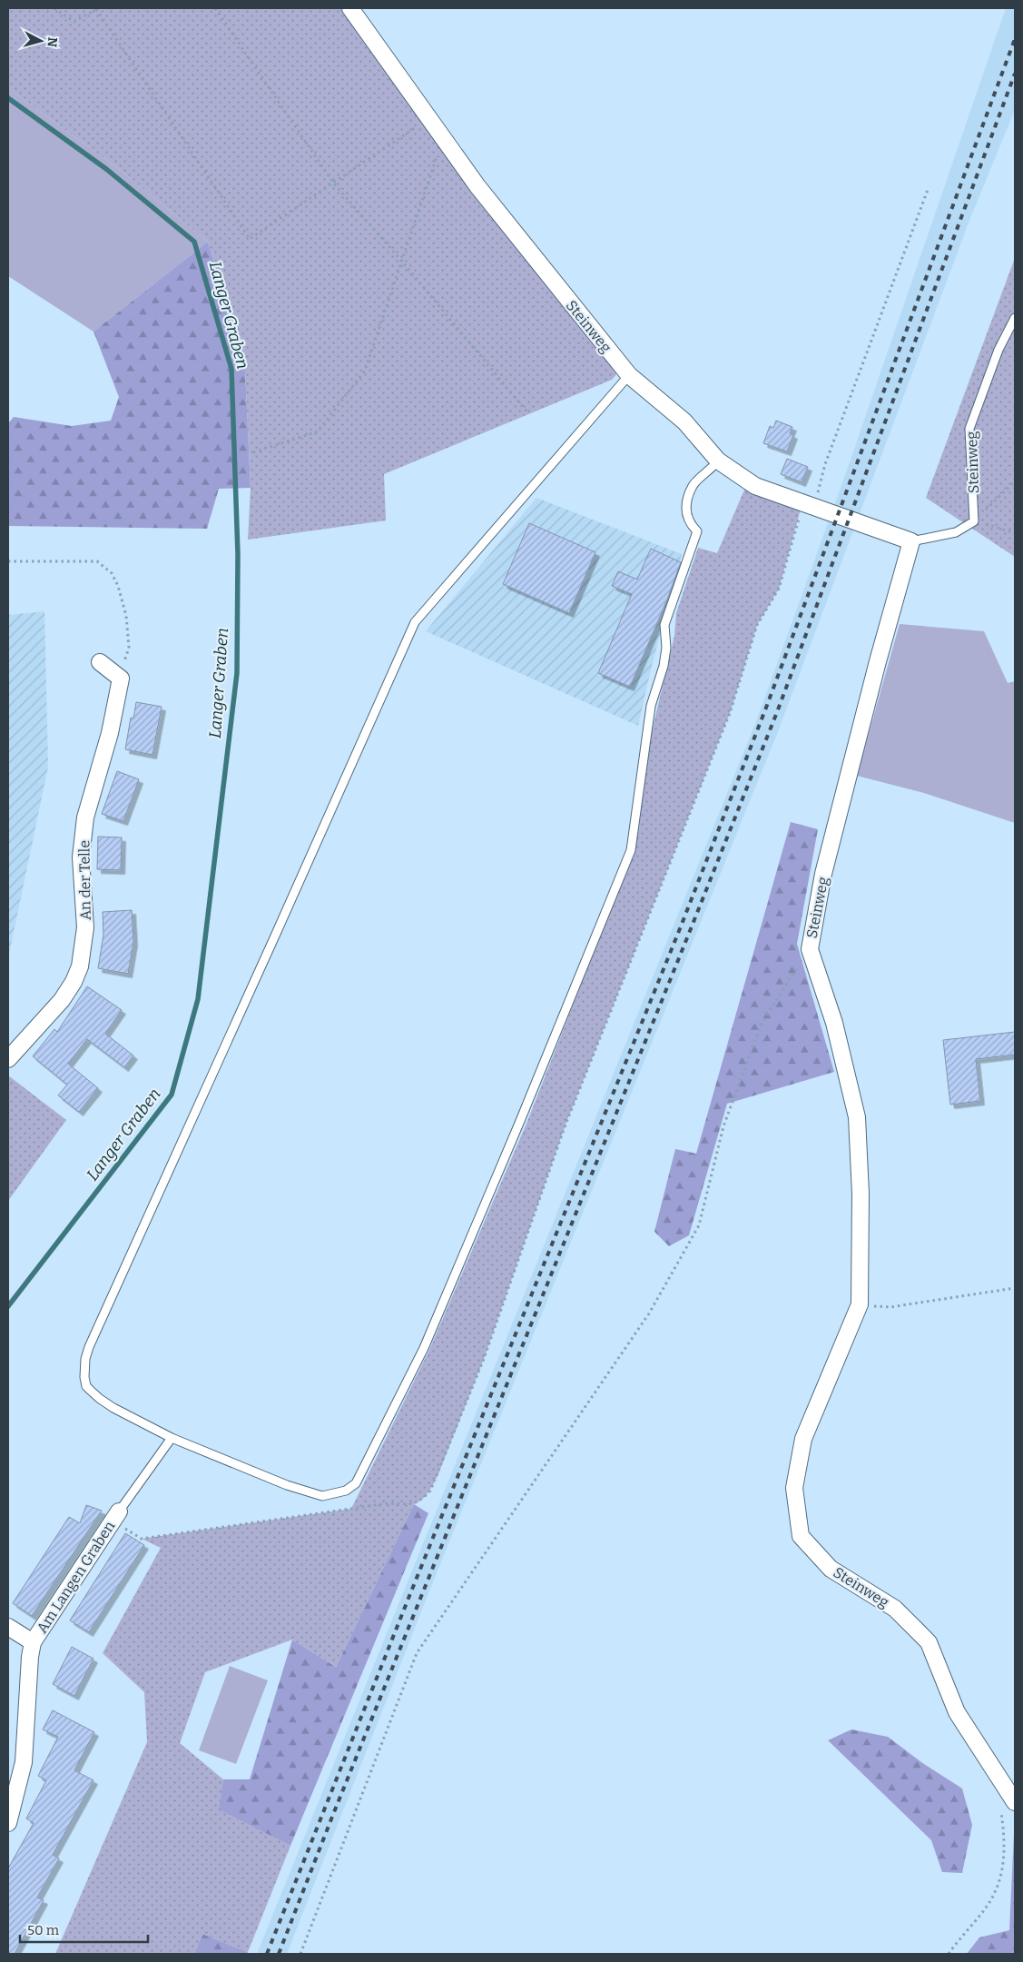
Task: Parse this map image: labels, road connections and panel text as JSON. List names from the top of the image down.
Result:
{
  "streets": {
    "street": ["Steinweg", "An der Telle", "Am Langen Graben"]
  },
  "water": ["Langer Graben"],
  "scale_bar": "50 m",
  "north": "right"
}
